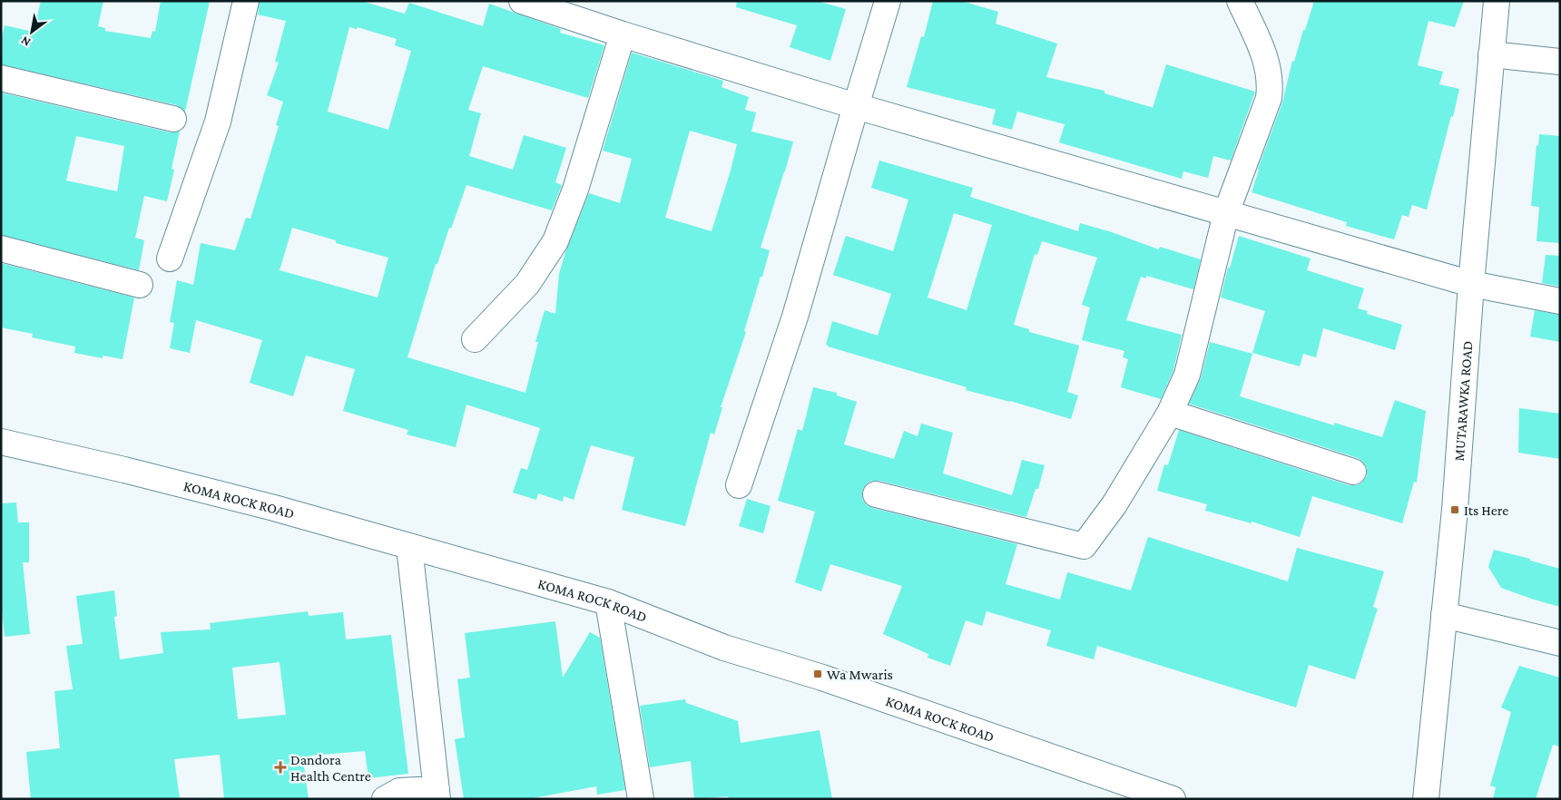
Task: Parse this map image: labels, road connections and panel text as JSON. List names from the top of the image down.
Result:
{
  "streets": {
    "street": ["MUTARAWKA ROAD", "KOMA ROCK ROAD"]
  },
  "places": {
    "transit": ["Its Here", "Wa Mwaris"],
    "health": ["Dandora Health Centre"]
  },
  "north": "bottom left"
}
